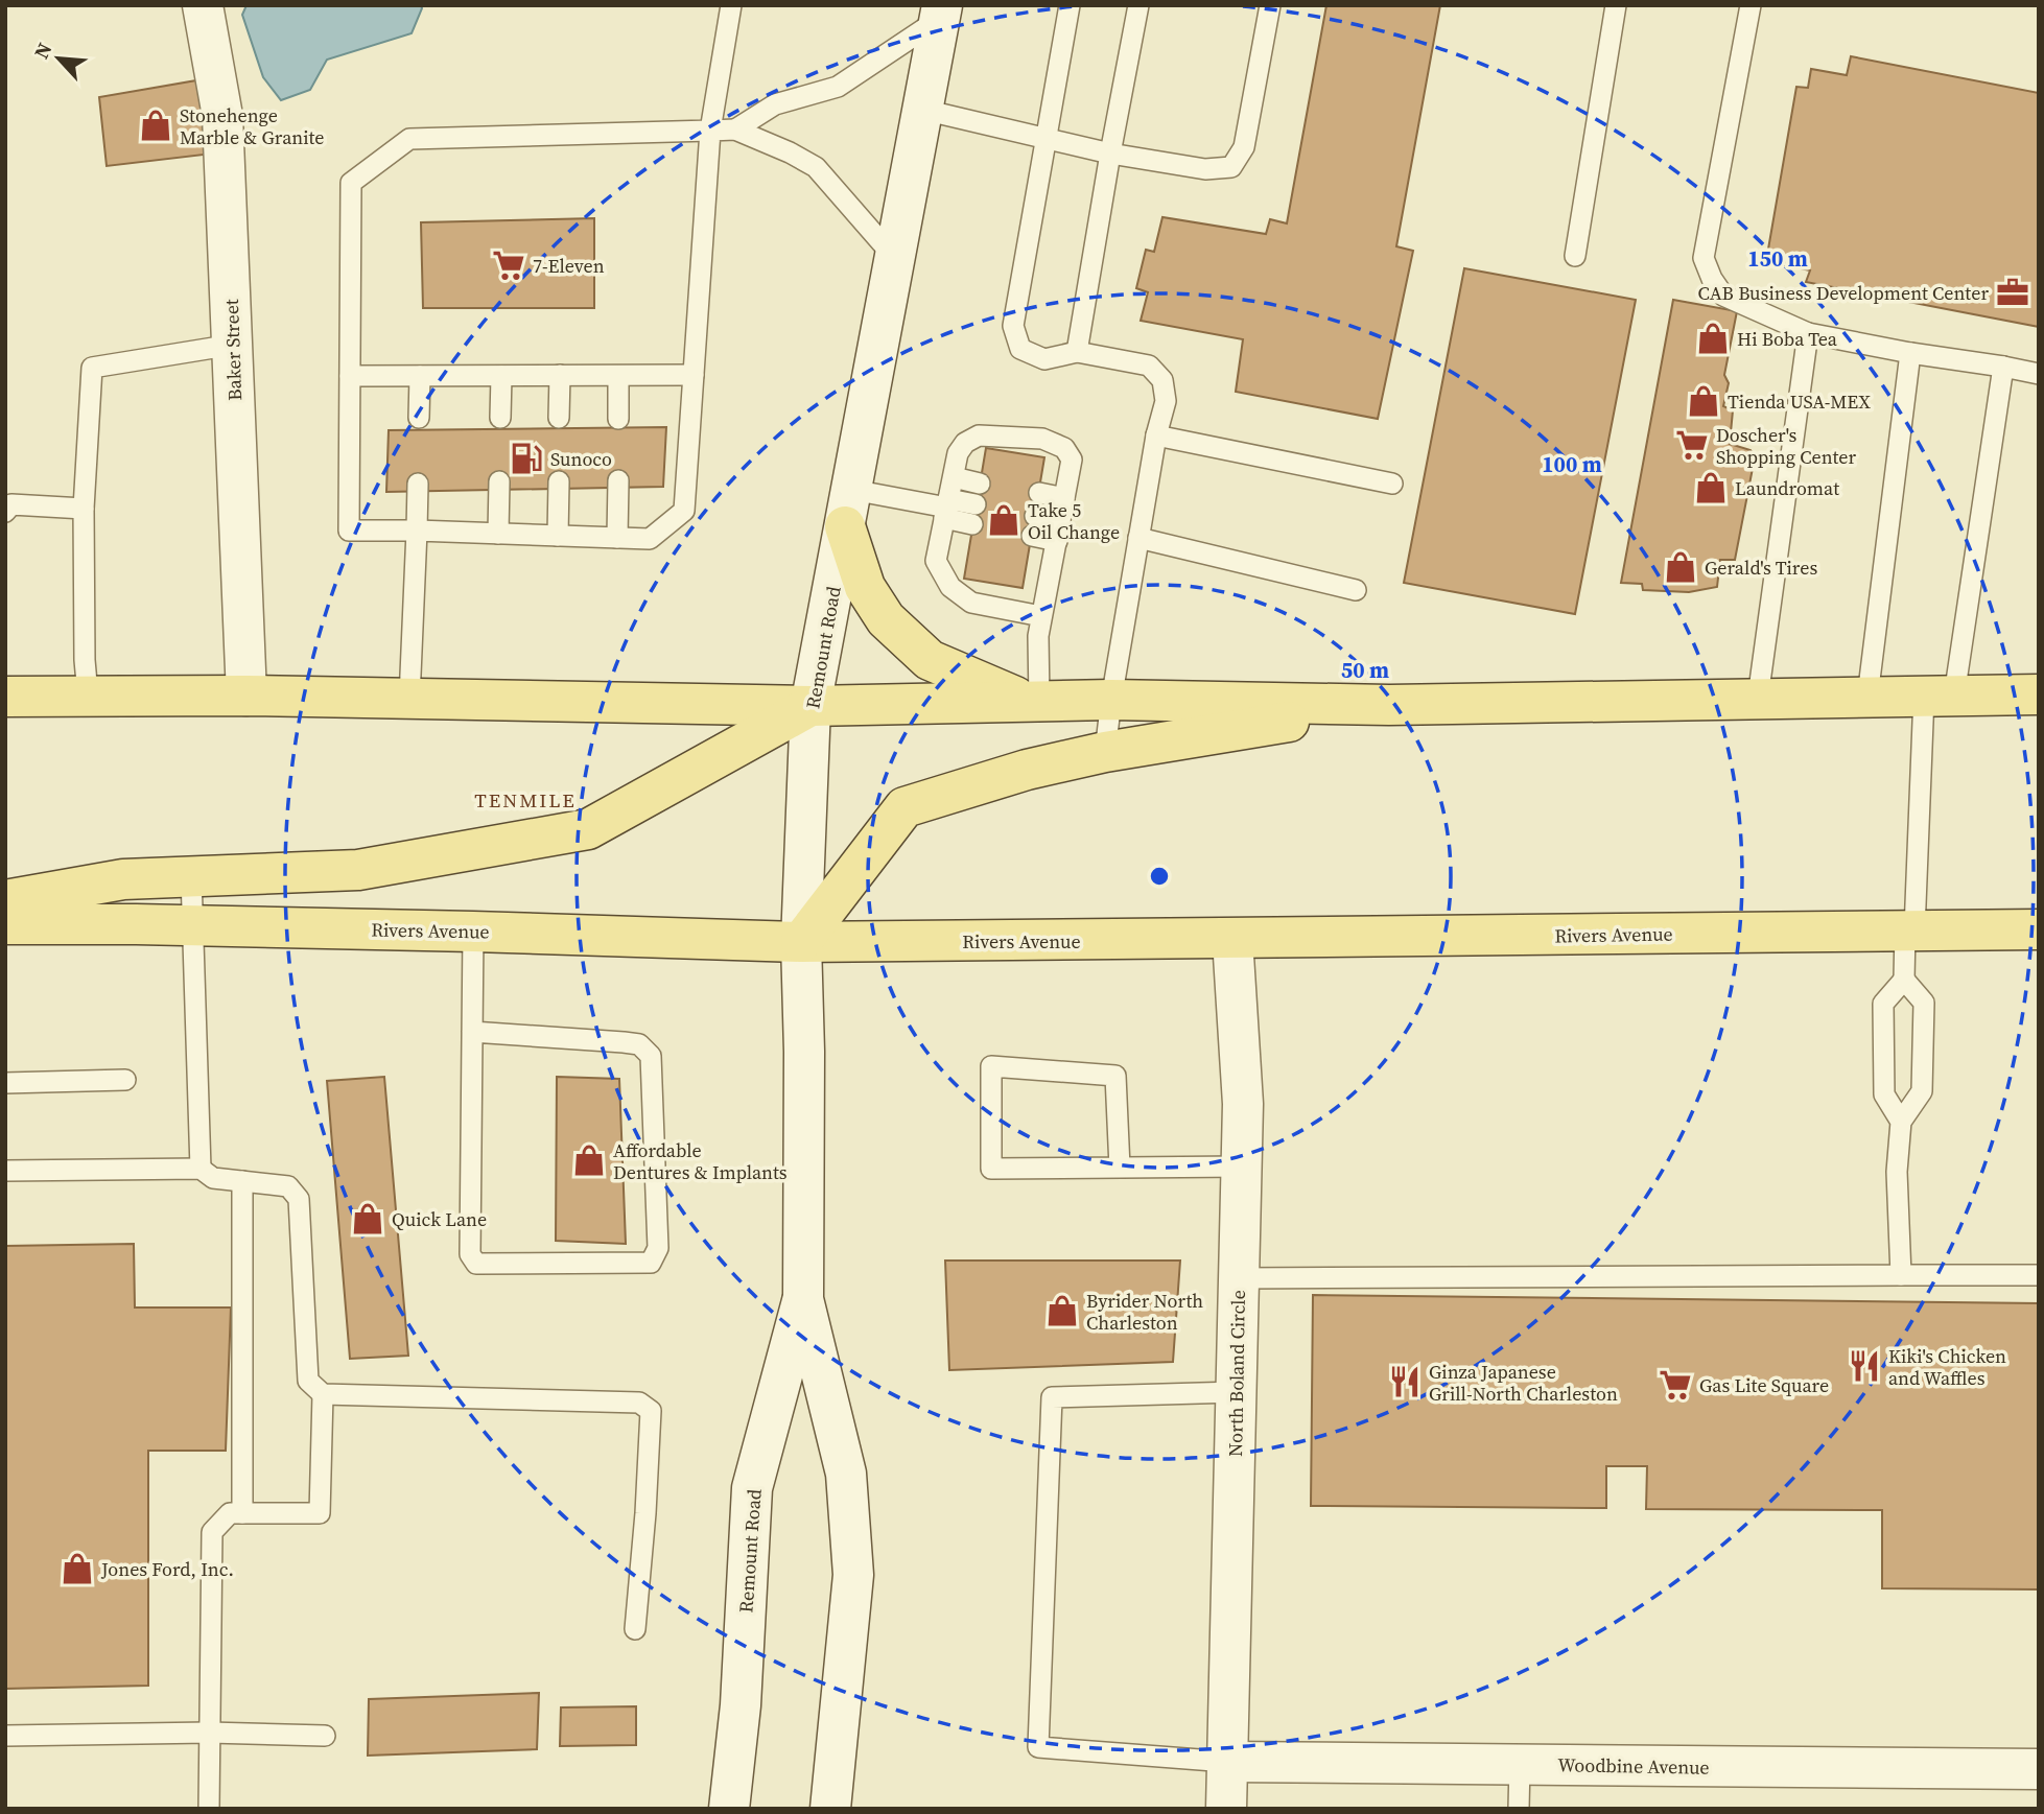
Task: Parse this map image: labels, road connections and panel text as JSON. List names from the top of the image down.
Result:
{
  "streets": {
    "main road": ["Rivers Avenue"],
    "street": [
      "Baker Street",
      "Remount Road",
      "North Boland Circle",
      "Woodbine Avenue"
    ]
  },
  "crossings": [
    ["Remount Road", "Rivers Avenue"],
    ["Rivers Avenue", "North Boland Circle"],
    ["North Boland Circle", "Woodbine Avenue"]
  ],
  "districts": ["TENMILE"],
  "places": {
    "shop": [
      "Stonehenge Marble & Granite",
      "Hi Boba Tea",
      "Tienda USA-MEX",
      "Laundromat",
      "Take 5 Oil Change",
      "Gerald's Tires",
      "Affordable Dentures & Implants",
      "Quick Lane",
      "Byrider North Charleston",
      "Jones Ford, Inc."
    ],
    "supermarket": ["7-Eleven", "Doscher's Shopping Center", "Gas Lite Square"],
    "office": ["CAB Business Development Center"],
    "fuel station": ["Sunoco"],
    "restaurant": ["Kiki's Chicken and Waffles", "Ginza Japanese Grill-North Charleston"]
  },
  "north": "top left",
  "rings": ["150 m", "100 m", "50 m"]
}
